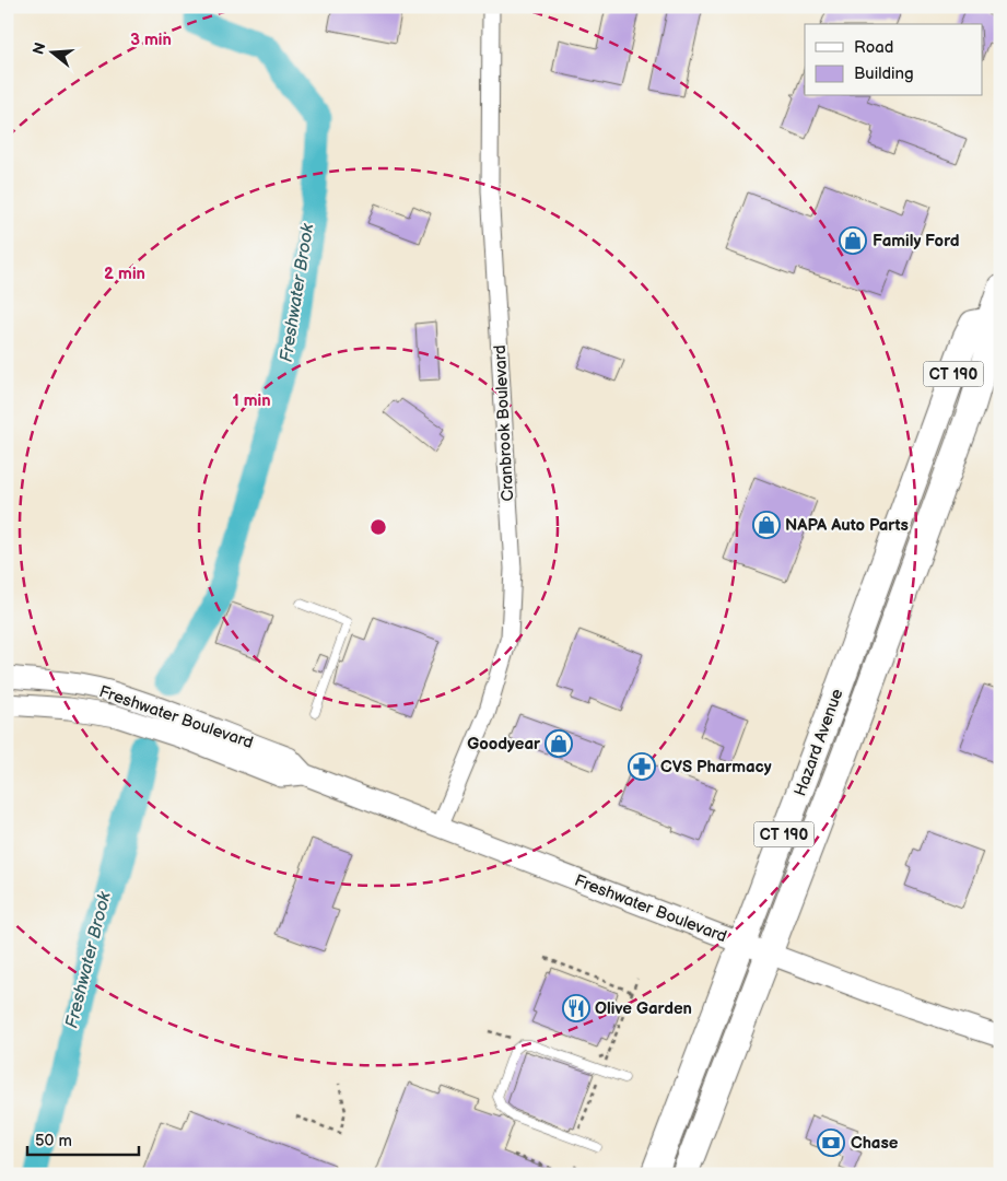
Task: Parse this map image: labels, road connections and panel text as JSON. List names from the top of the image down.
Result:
{
  "streets": {
    "main road": ["CT 190", "Hazard Avenue"],
    "street": ["Cranbrook Boulevard", "Freshwater Boulevard"]
  },
  "crossings": [
    ["Cranbrook Boulevard", "Freshwater Boulevard"],
    ["Freshwater Boulevard", "Hazard Avenue"]
  ],
  "water": ["Freshwater Brook"],
  "places": {
    "shop": ["Family Ford", "NAPA Auto Parts", "Goodyear"],
    "pharmacy": ["CVS Pharmacy"],
    "restaurant": ["Olive Garden"],
    "bank": ["Chase"]
  },
  "legend": ["Road", "Building"],
  "scale_bar": "50 m",
  "north": "left",
  "rings": ["3 min", "2 min", "1 min"]
}
